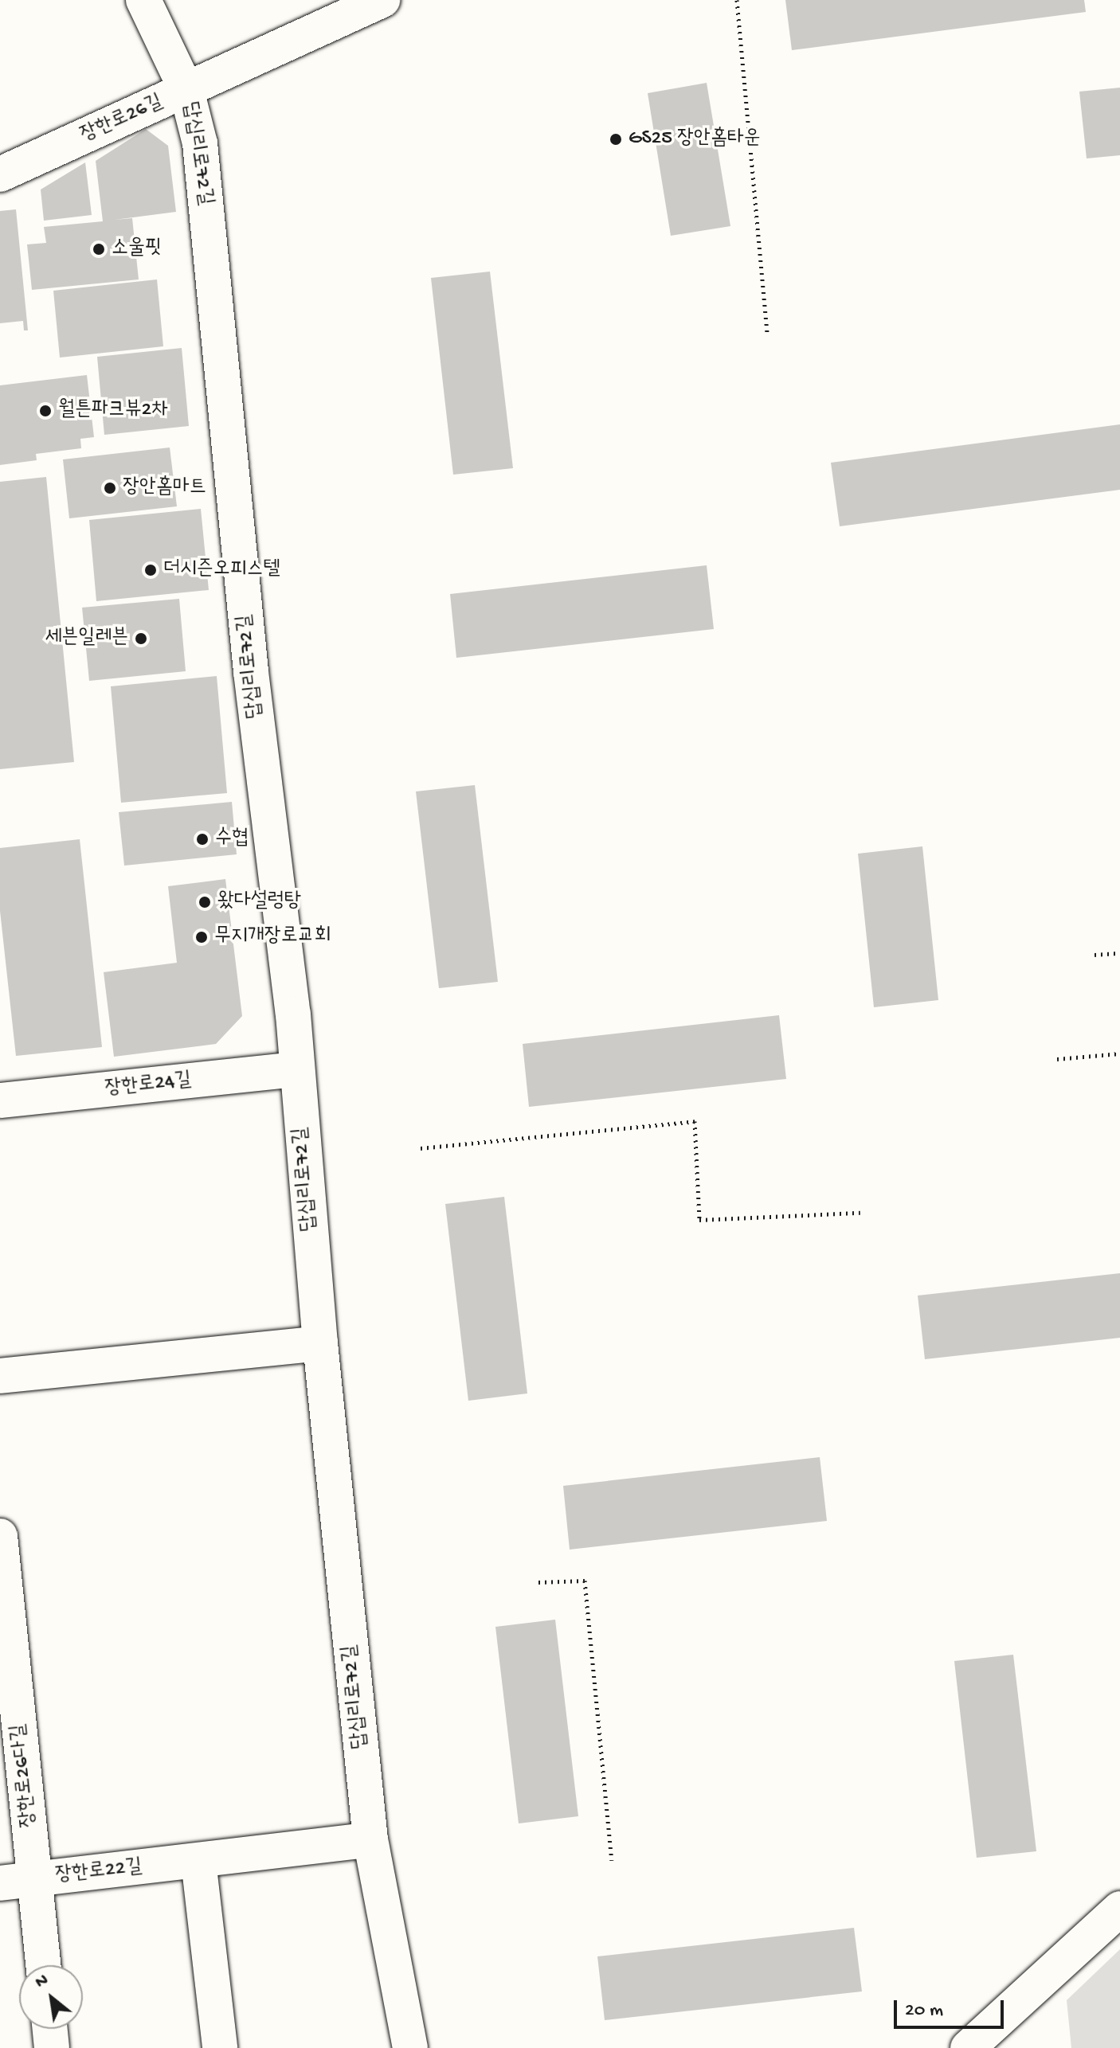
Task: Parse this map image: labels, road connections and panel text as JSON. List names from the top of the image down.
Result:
{
  "streets": {
    "street": [
      "장한로26길",
      "답십리로72길",
      "장한로24길",
      "장한로26다길",
      "장한로22길"
    ]
  },
  "crossings": [
    ["장한로26길", "답십리로72길"],
    ["답십리로72길", "장한로24길"],
    ["답십리로72길", "장한로22길"],
    ["장한로26다길", "장한로22길"]
  ],
  "places": [
    "GS25 장안홈타운",
    "소울핏",
    "월튼파크뷰2차",
    "장안홈마트",
    "더시즌오피스텔",
    "세븐일레븐",
    "수협",
    "왔다설렁탕",
    "무지개장로교회"
  ],
  "scale_bar": "20 m",
  "north": "top left"
}
